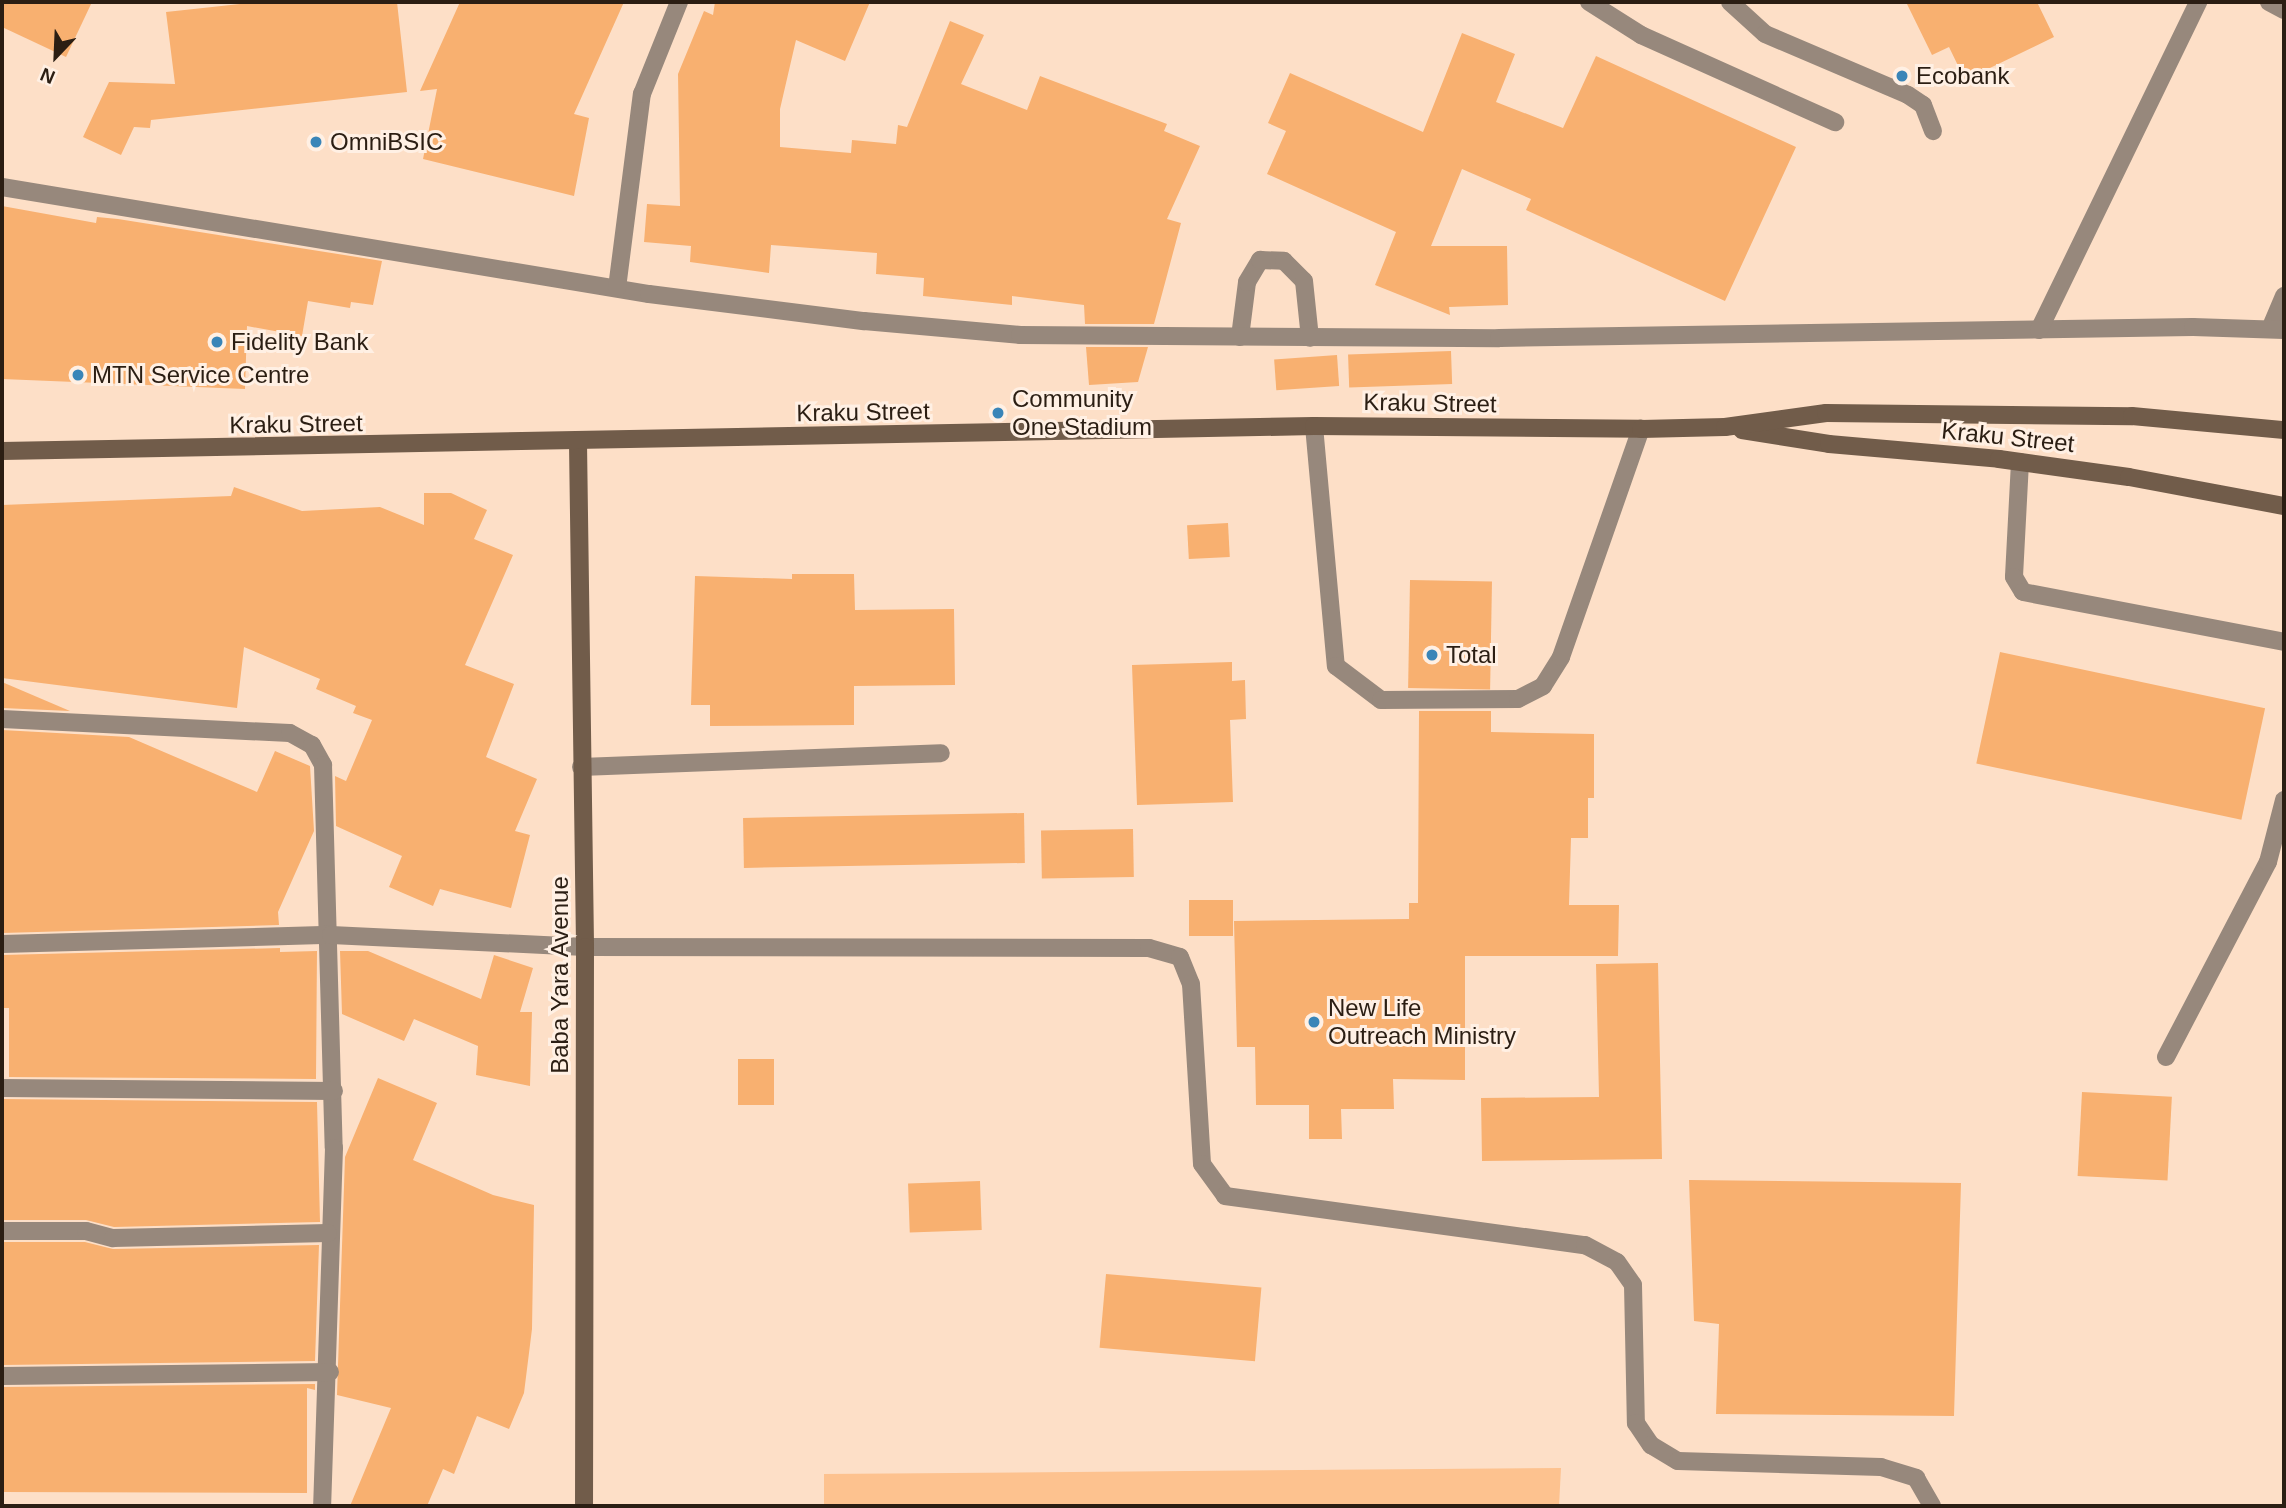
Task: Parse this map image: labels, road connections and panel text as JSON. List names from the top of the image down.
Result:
{
  "streets": {
    "main road": ["Kraku Street", "Baba Yara Avenue"]
  },
  "crossings": [
    ["Kraku Street", "Baba Yara Avenue"]
  ],
  "places": [
    "Ecobank",
    "OmniBSIC",
    "Fidelity Bank",
    "MTN Service Centre",
    "Community One Stadium",
    "Total",
    "New Life Outreach Ministry"
  ],
  "north": "bottom left"
}
